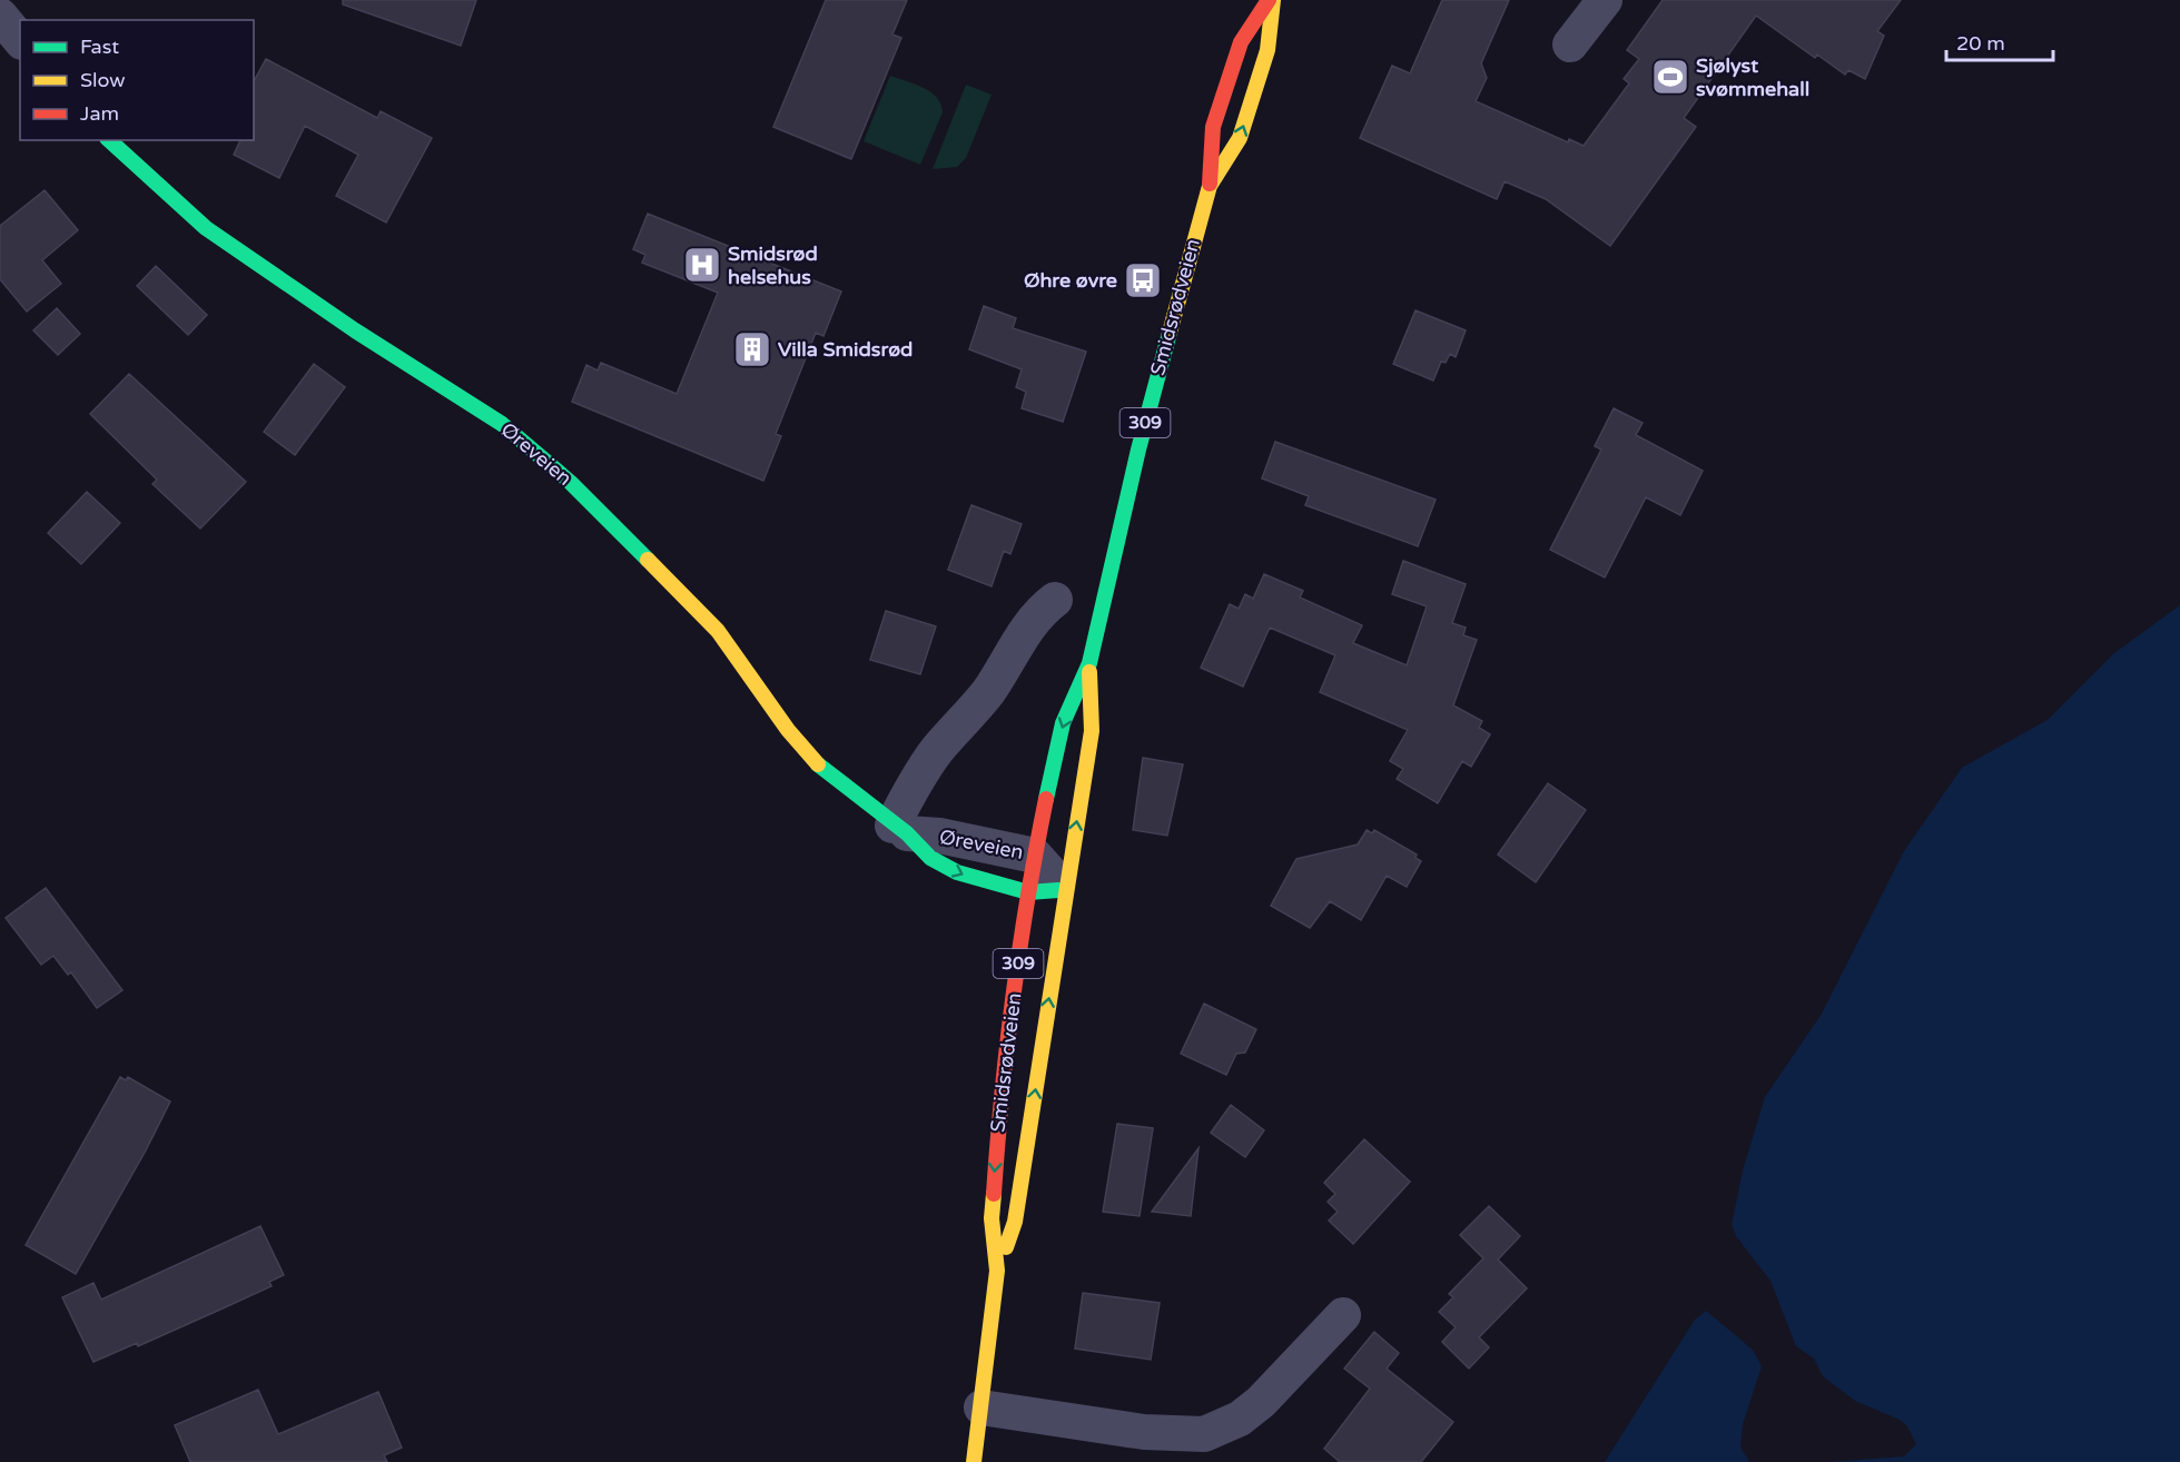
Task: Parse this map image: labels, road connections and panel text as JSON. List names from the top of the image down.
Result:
{
  "streets": {
    "main road": ["Smidsrødveien", "309", "Øreveien"]
  },
  "crossings": [
    ["Smidsrødveien", "Øreveien"]
  ],
  "places": {
    "sports": ["Sjølyst svømmehall"],
    "hospital": ["Smidsrød helsehus"],
    "bus stop": ["Øhre øvre"],
    "building": ["Villa Smidsrød"]
  },
  "legend": ["Fast", "Slow", "Jam"],
  "scale_bar": "20 m"
}
